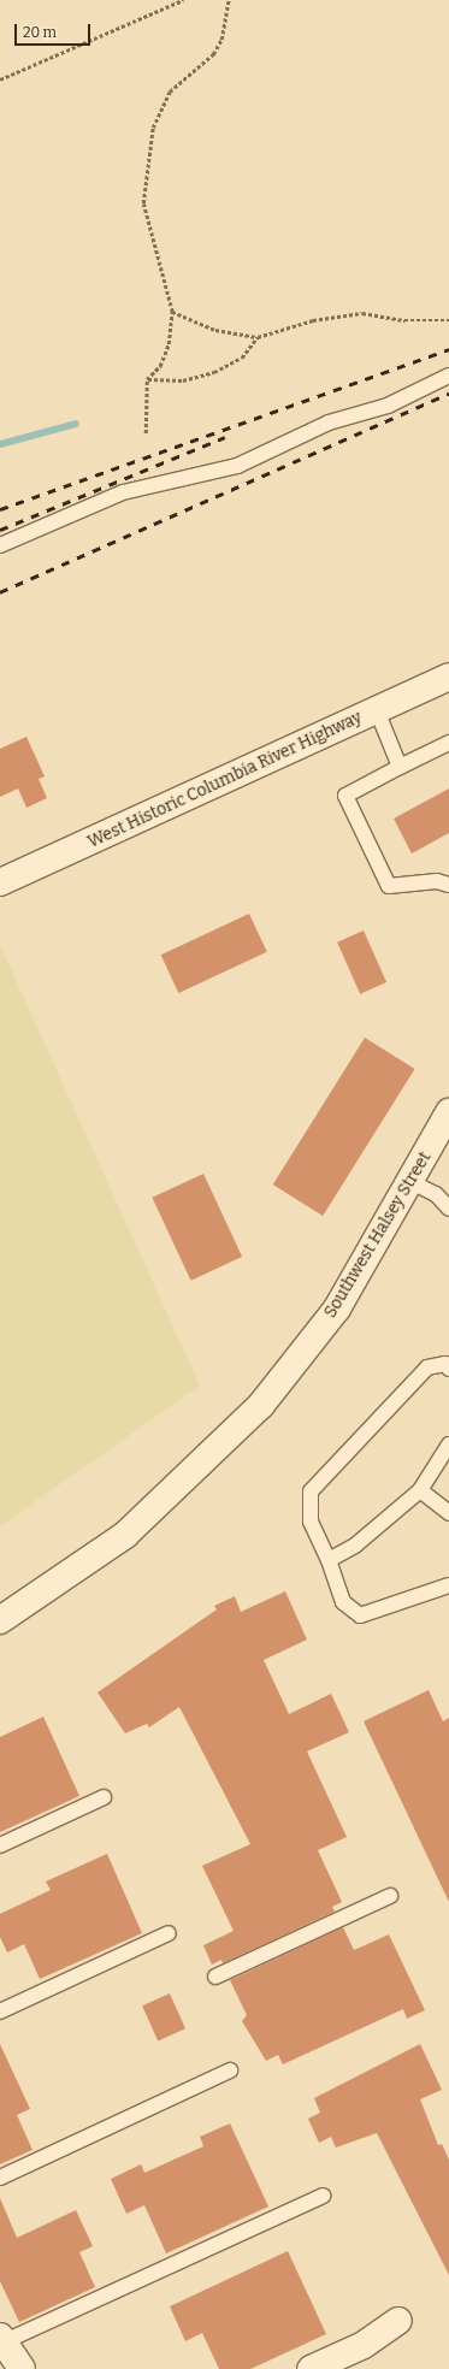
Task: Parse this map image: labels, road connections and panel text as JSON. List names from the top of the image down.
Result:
{
  "streets": {
    "street": ["West Historic Columbia River Highway", "Southwest Halsey Street"]
  },
  "scale_bar": "20 m"
}
